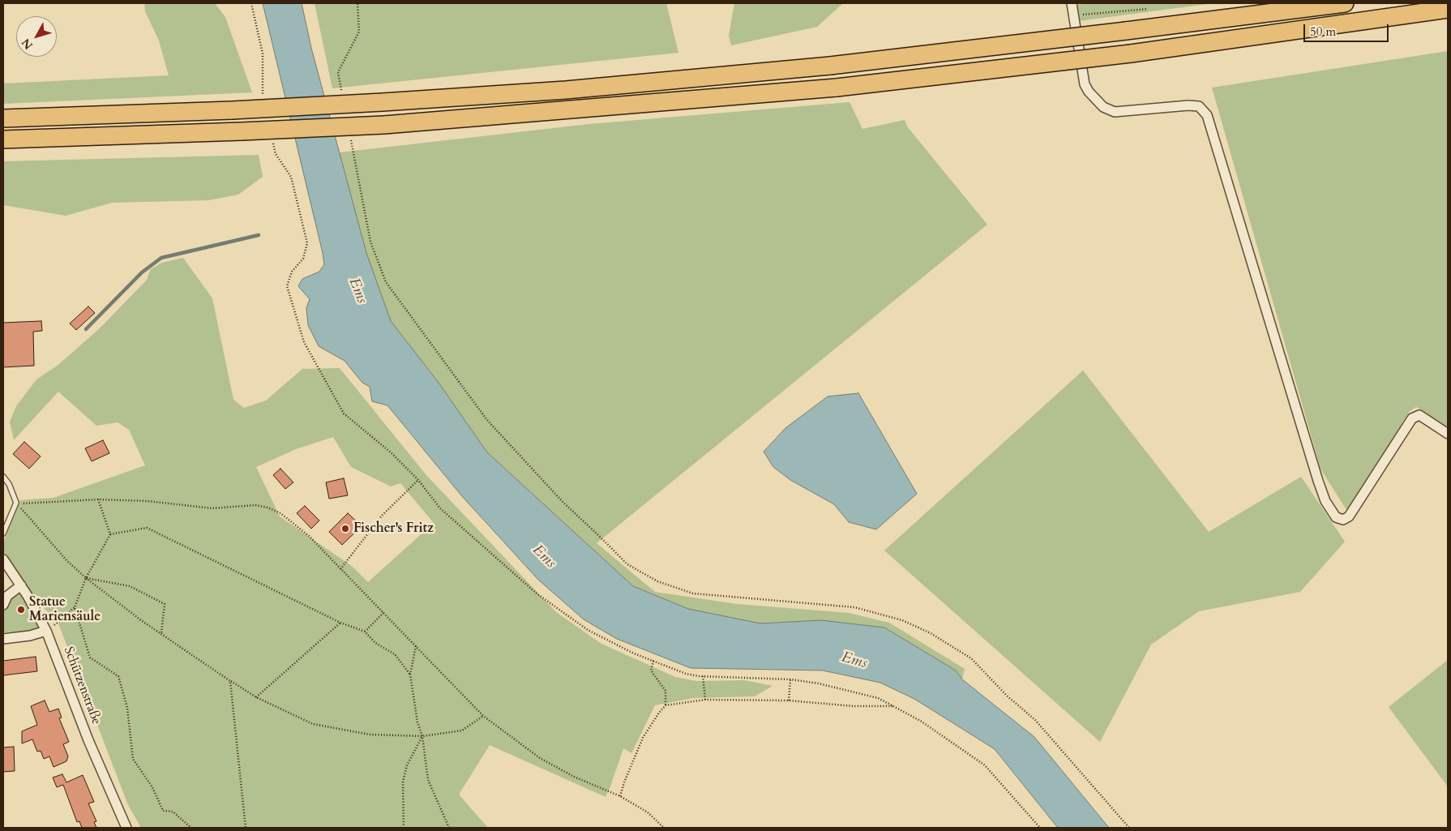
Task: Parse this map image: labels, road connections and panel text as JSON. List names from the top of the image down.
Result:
{
  "streets": {
    "street": ["Schützenstraße"]
  },
  "water": ["Ems"],
  "places": ["Fischer's Fritz", "Statue Mariensäule"],
  "scale_bar": "50 m",
  "north": "bottom left"
}
